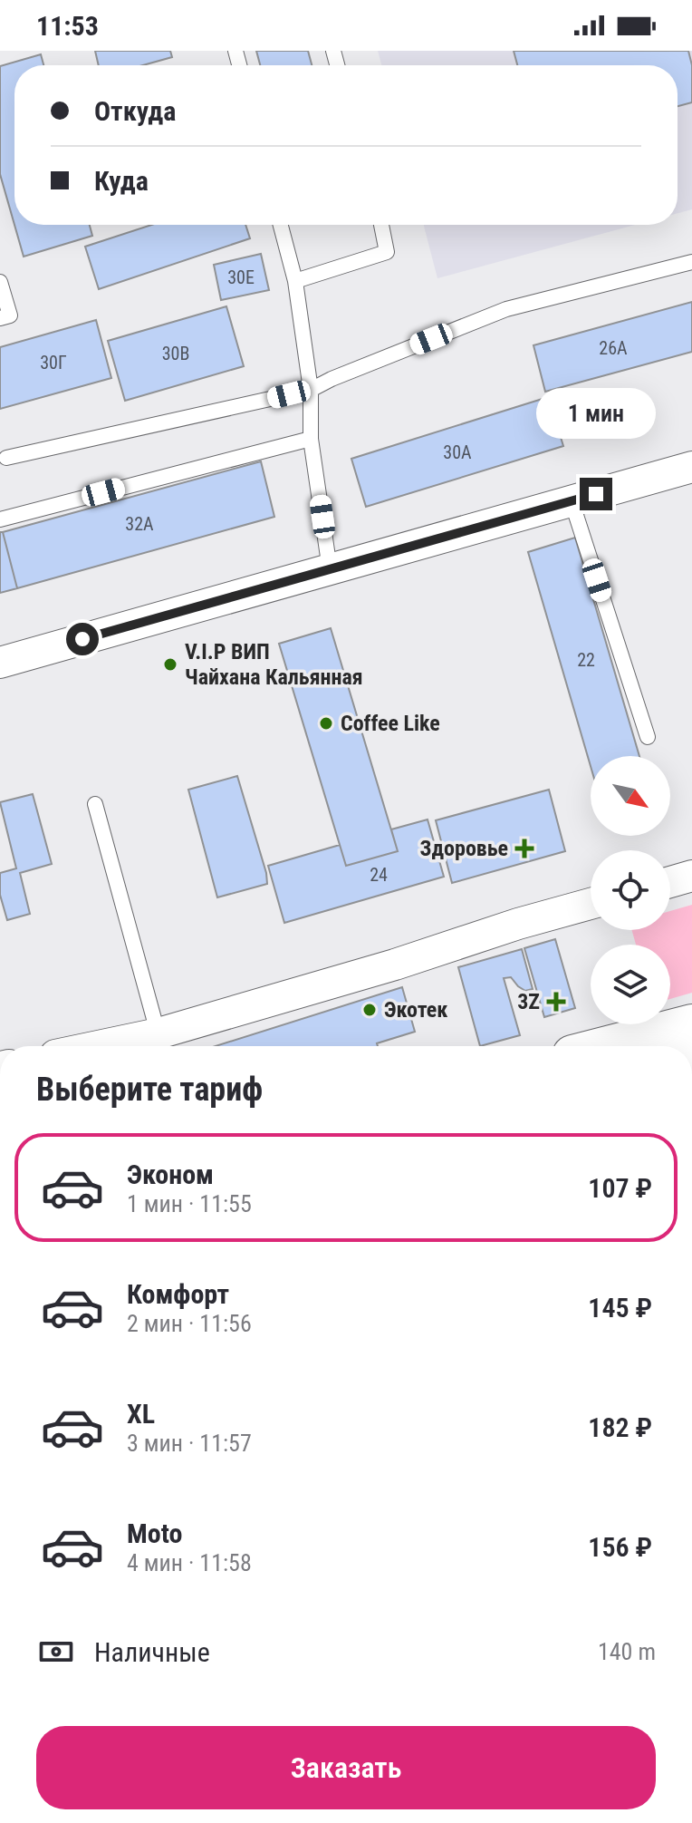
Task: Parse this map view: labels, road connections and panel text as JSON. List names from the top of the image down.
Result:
{
  "places": {
    "other": ["V.I.P ВИП Чайхана Кальянная", "Coffee Like", "Экотек"],
    "health": ["Здоровье", "3Z"]
  },
  "house_numbers": [
    "30Е",
    "26А",
    "30В",
    "30Г",
    "30А",
    "32А",
    "22",
    "24"
  ],
  "north": "bottom right",
  "page": {
    "status": "11:53",
    "banner": ["Откуда", "Куда"],
    "bubble": "1 мин",
    "heading": "Выберите тариф",
    "list": [
      {
        "name": "Эконом",
        "note": "1 мин · 11:55",
        "value": "107 ₽"
      },
      {
        "name": "Комфорт",
        "note": "2 мин · 11:56",
        "value": "145 ₽"
      },
      {
        "name": "XL",
        "note": "3 мин · 11:57",
        "value": "182 ₽"
      },
      {
        "name": "Moto",
        "note": "4 мин · 11:58",
        "value": "156 ₽"
      }
    ],
    "pay": ["Наличные", "140 m"],
    "buttons": "Заказать"
  }
}
